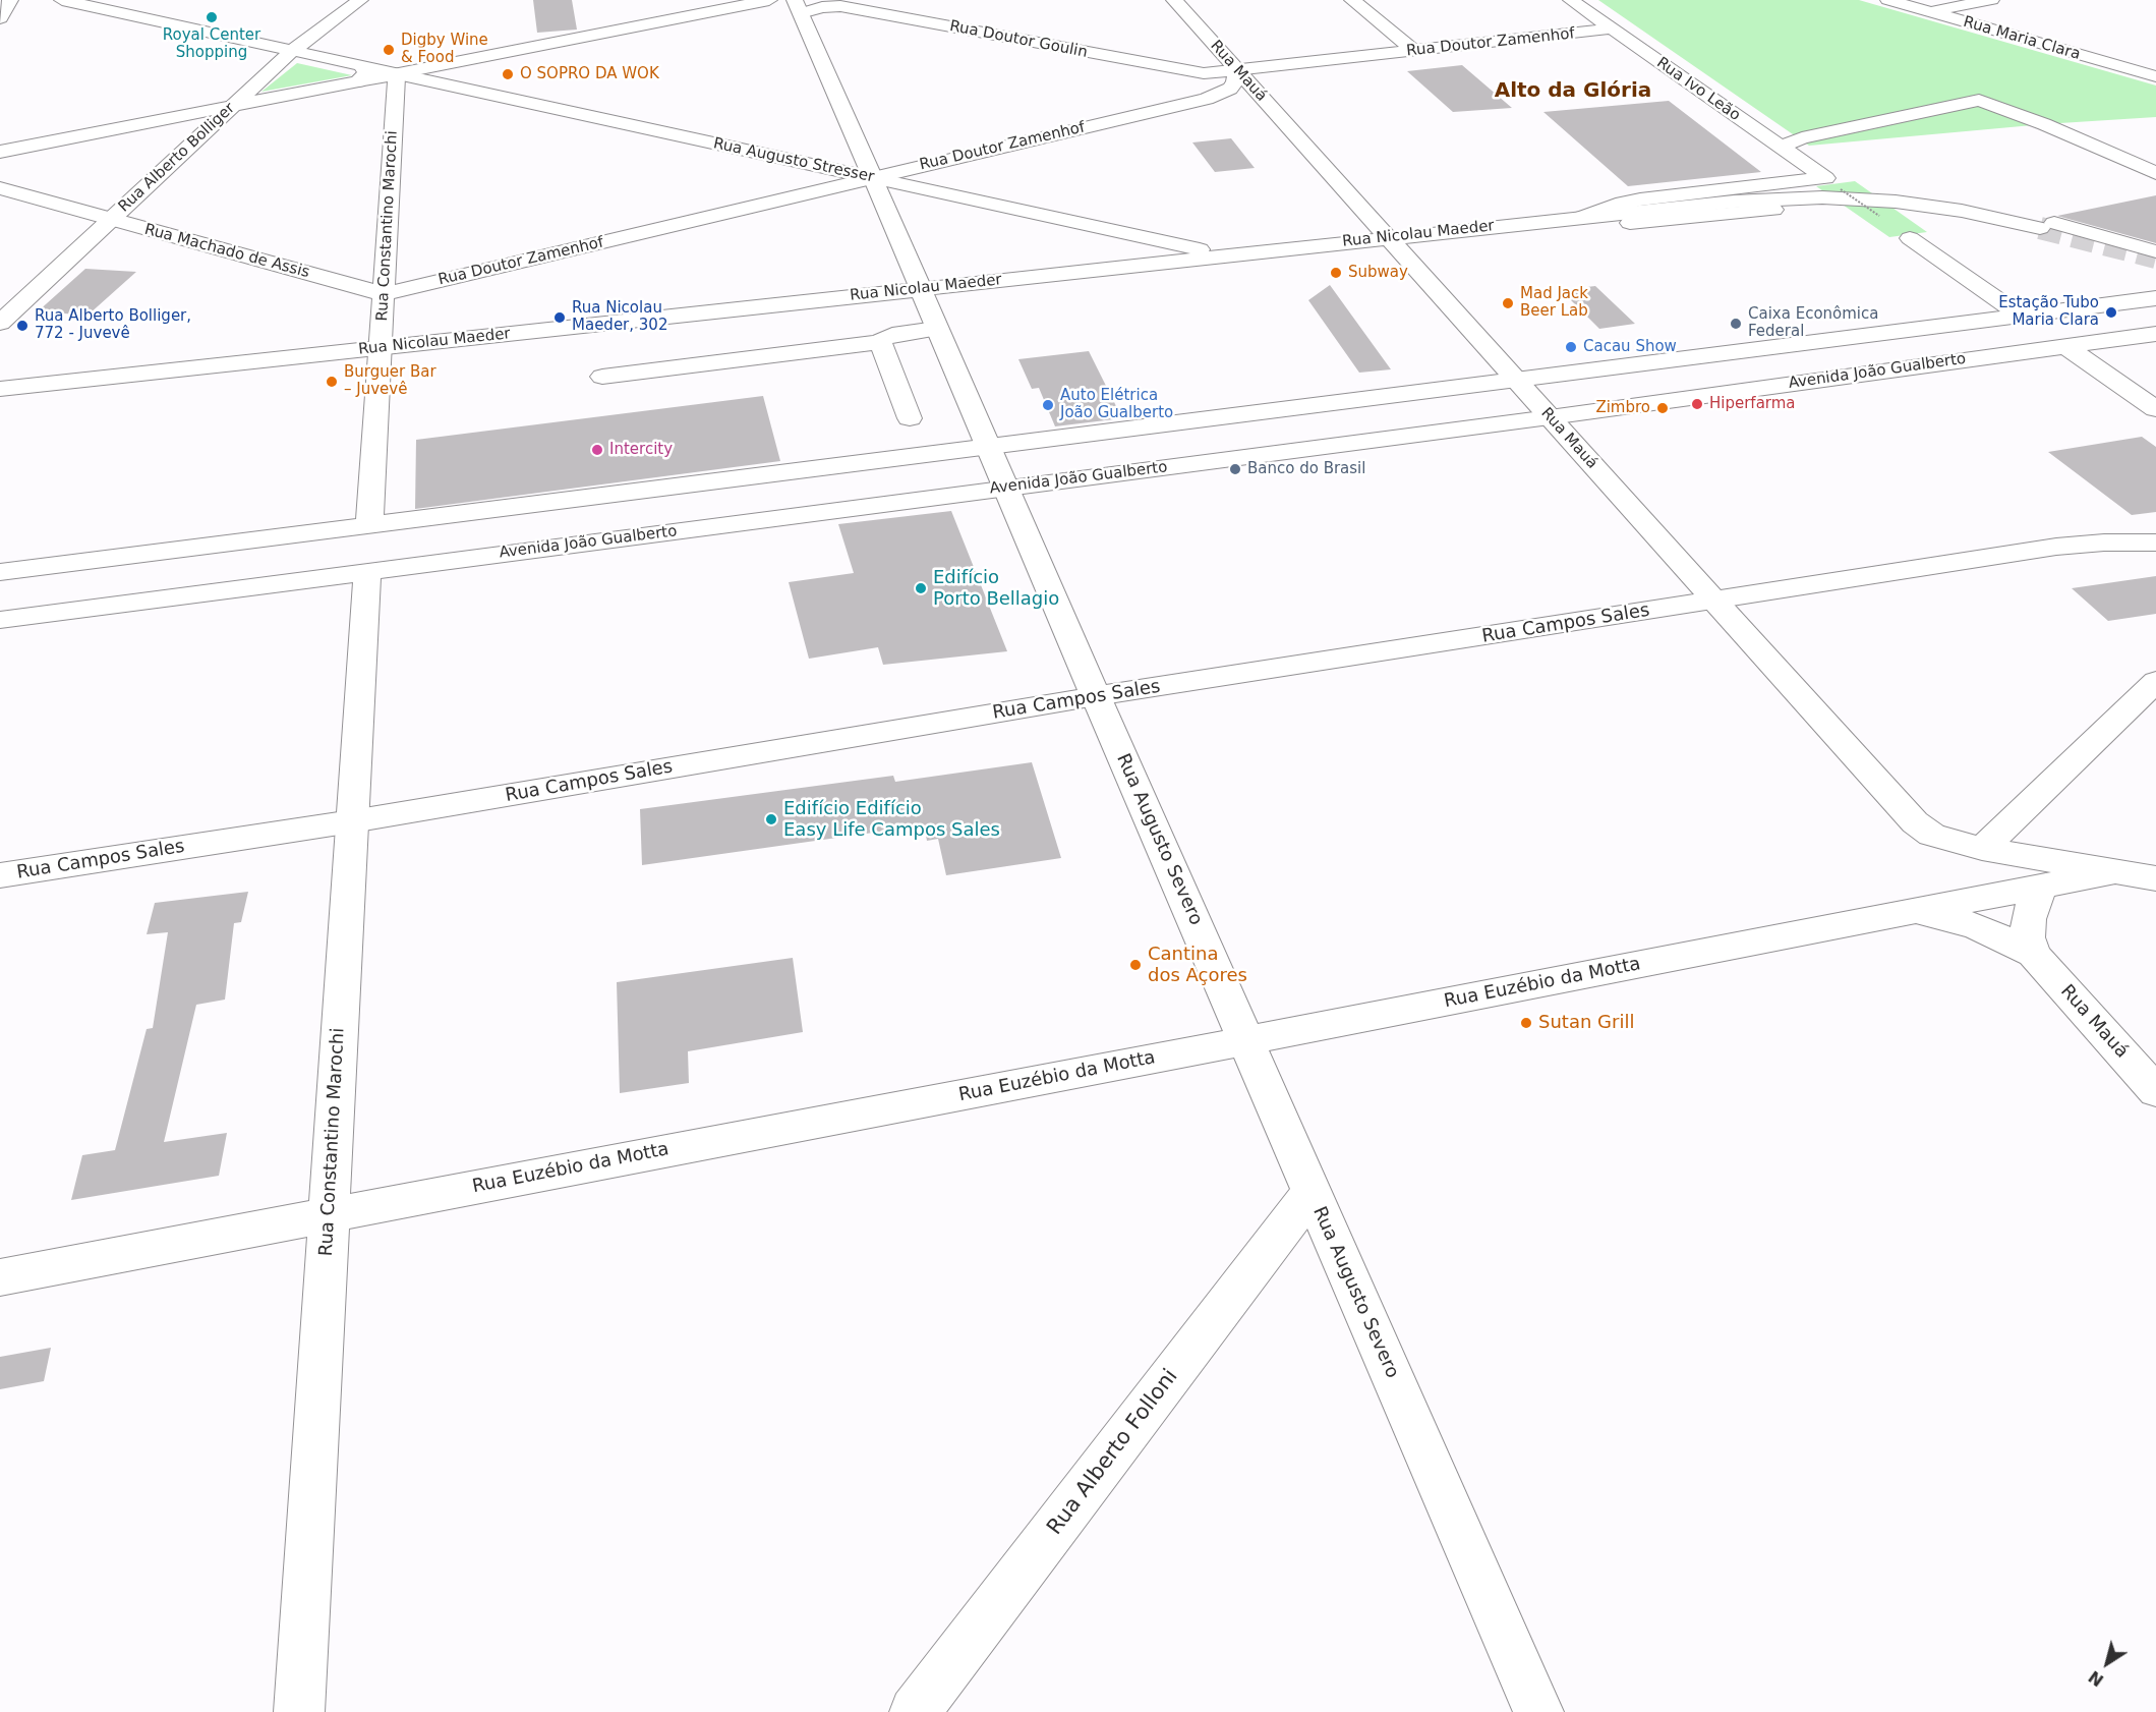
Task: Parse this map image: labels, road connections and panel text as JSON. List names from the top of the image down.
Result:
{
  "streets": {
    "street": [
      "Rua Maria Clara",
      "Rua Doutor Goulin",
      "Rua Doutor Zamenhof",
      "Rua Mauá",
      "Rua Ivo Leão",
      "Rua Alberto Bolliger",
      "Rua Augusto Stresser",
      "Rua Constantino Marochi",
      "Rua Nicolau Maeder",
      "Rua Machado de Assis",
      "Avenida João Gualberto",
      "Rua Campos Sales",
      "Rua Augusto Severo",
      "Rua Euzébio da Motta",
      "Rua Alberto Folloni"
    ]
  },
  "crossings": [
    ["Rua Doutor Goulin", "Rua Doutor Zamenhof"],
    ["Rua Doutor Goulin", "Rua Mauá"],
    ["Rua Doutor Goulin", "Rua Augusto Severo"],
    ["Rua Doutor Zamenhof", "Rua Mauá"],
    ["Rua Doutor Zamenhof", "Rua Ivo Leão"],
    ["Rua Doutor Zamenhof", "Rua Augusto Stresser"],
    ["Rua Doutor Zamenhof", "Rua Constantino Marochi"],
    ["Rua Doutor Zamenhof", "Rua Machado de Assis"],
    ["Rua Doutor Zamenhof", "Rua Augusto Severo"],
    ["Rua Mauá", "Rua Nicolau Maeder"],
    ["Rua Mauá", "Avenida João Gualberto"],
    ["Rua Mauá", "Rua Campos Sales"],
    ["Rua Mauá", "Rua Euzébio da Motta"],
    ["Rua Ivo Leão", "Rua Nicolau Maeder"],
    ["Rua Alberto Bolliger", "Rua Machado de Assis"],
    ["Rua Augusto Stresser", "Rua Constantino Marochi"],
    ["Rua Augusto Stresser", "Rua Nicolau Maeder"],
    ["Rua Augusto Stresser", "Rua Augusto Severo"],
    ["Rua Constantino Marochi", "Rua Nicolau Maeder"],
    ["Rua Constantino Marochi", "Rua Machado de Assis"],
    ["Rua Constantino Marochi", "Avenida João Gualberto"],
    ["Rua Constantino Marochi", "Rua Campos Sales"],
    ["Rua Constantino Marochi", "Rua Euzébio da Motta"],
    ["Rua Nicolau Maeder", "Rua Augusto Severo"],
    ["Avenida João Gualberto", "Rua Augusto Severo"],
    ["Rua Campos Sales", "Rua Augusto Severo"],
    ["Rua Augusto Severo", "Rua Euzébio da Motta"],
    ["Rua Augusto Severo", "Rua Alberto Folloni"]
  ],
  "districts": ["Alto da Glória"],
  "places": [
    "Royal Center Shopping",
    "Digby Wine & Food",
    "O SOPRO DA WOK",
    "Subway",
    "Mad Jack Beer Lab",
    "Estação Tubo Maria Clara",
    "Rua Nicolau Maeder, 302",
    "Caixa Econômica Federal",
    "Rua Alberto Bolliger, 772 - Juvevê",
    "Cacau Show",
    "Burguer Bar – Juvevê",
    "Hiperfarma",
    "Auto Elétrica João Gualberto",
    "Zimbro",
    "Intercity",
    "Banco do Brasil",
    "Edifício Porto Bellagio",
    "Edifício Edifício Easy Life Campos Sales",
    "Cantina dos Açores",
    "Sutan Grill"
  ],
  "north": "bottom left"
}
